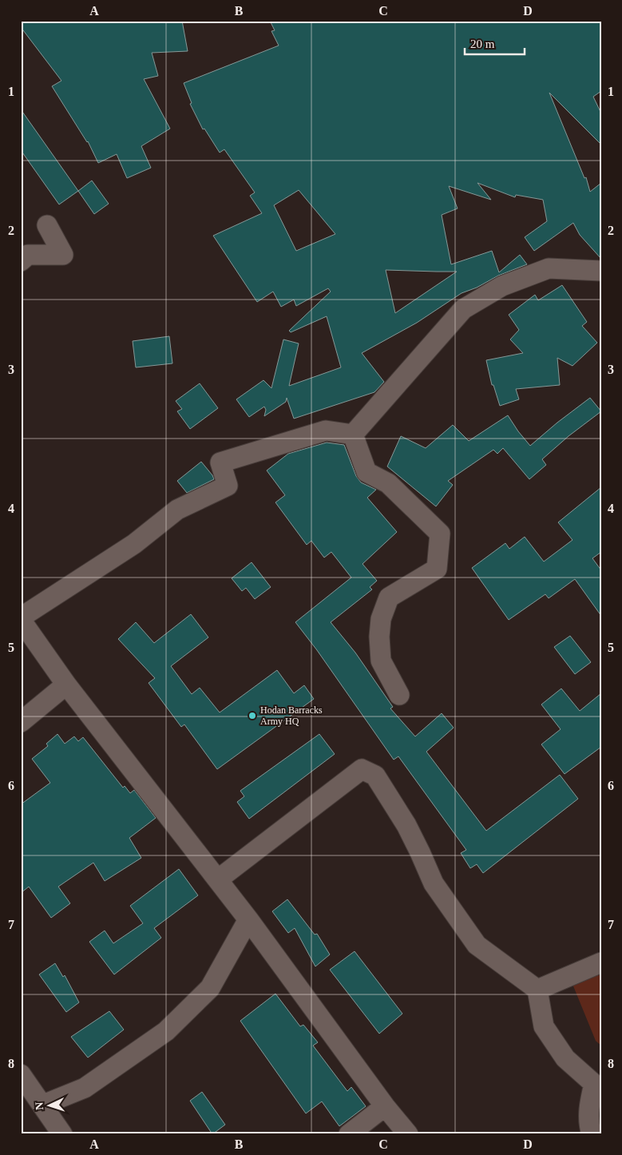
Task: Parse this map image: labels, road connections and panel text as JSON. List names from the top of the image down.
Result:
{
  "places": ["Hodan Barracks Army HQ"],
  "scale_bar": "20 m",
  "north": "left",
  "grid": {
    "columns": [
      "A",
      "B",
      "C",
      "D"
    ],
    "rows": [
      "1",
      "2",
      "3",
      "4",
      "5",
      "6",
      "7",
      "8"
    ]
  }
}
